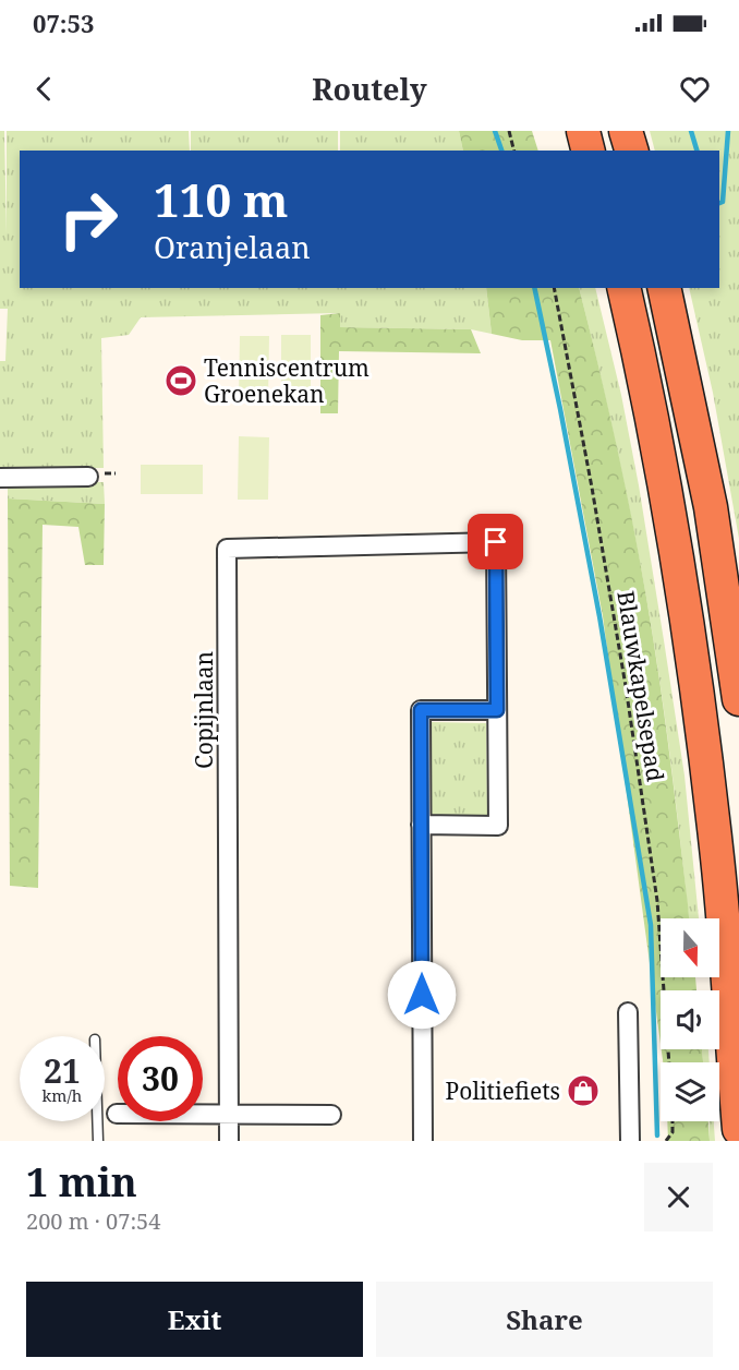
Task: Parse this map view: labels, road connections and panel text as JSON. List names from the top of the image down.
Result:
{
  "streets": {
    "street": ["Copijnlaan"],
    "path": ["Blauwkapelsepad"]
  },
  "places": {
    "sports": ["Tenniscentrum Groenekan"],
    "shop": ["Politiefiets"]
  },
  "north": "bottom",
  "page": {
    "status": "07:53",
    "header": "Routely",
    "turn": ["110 m", "Oranjelaan"],
    "speed": "21 km/h",
    "limit": "30",
    "heading": ["1 min", "200 m · 07:54"],
    "buttons": ["Exit", "Share"]
  }
}
